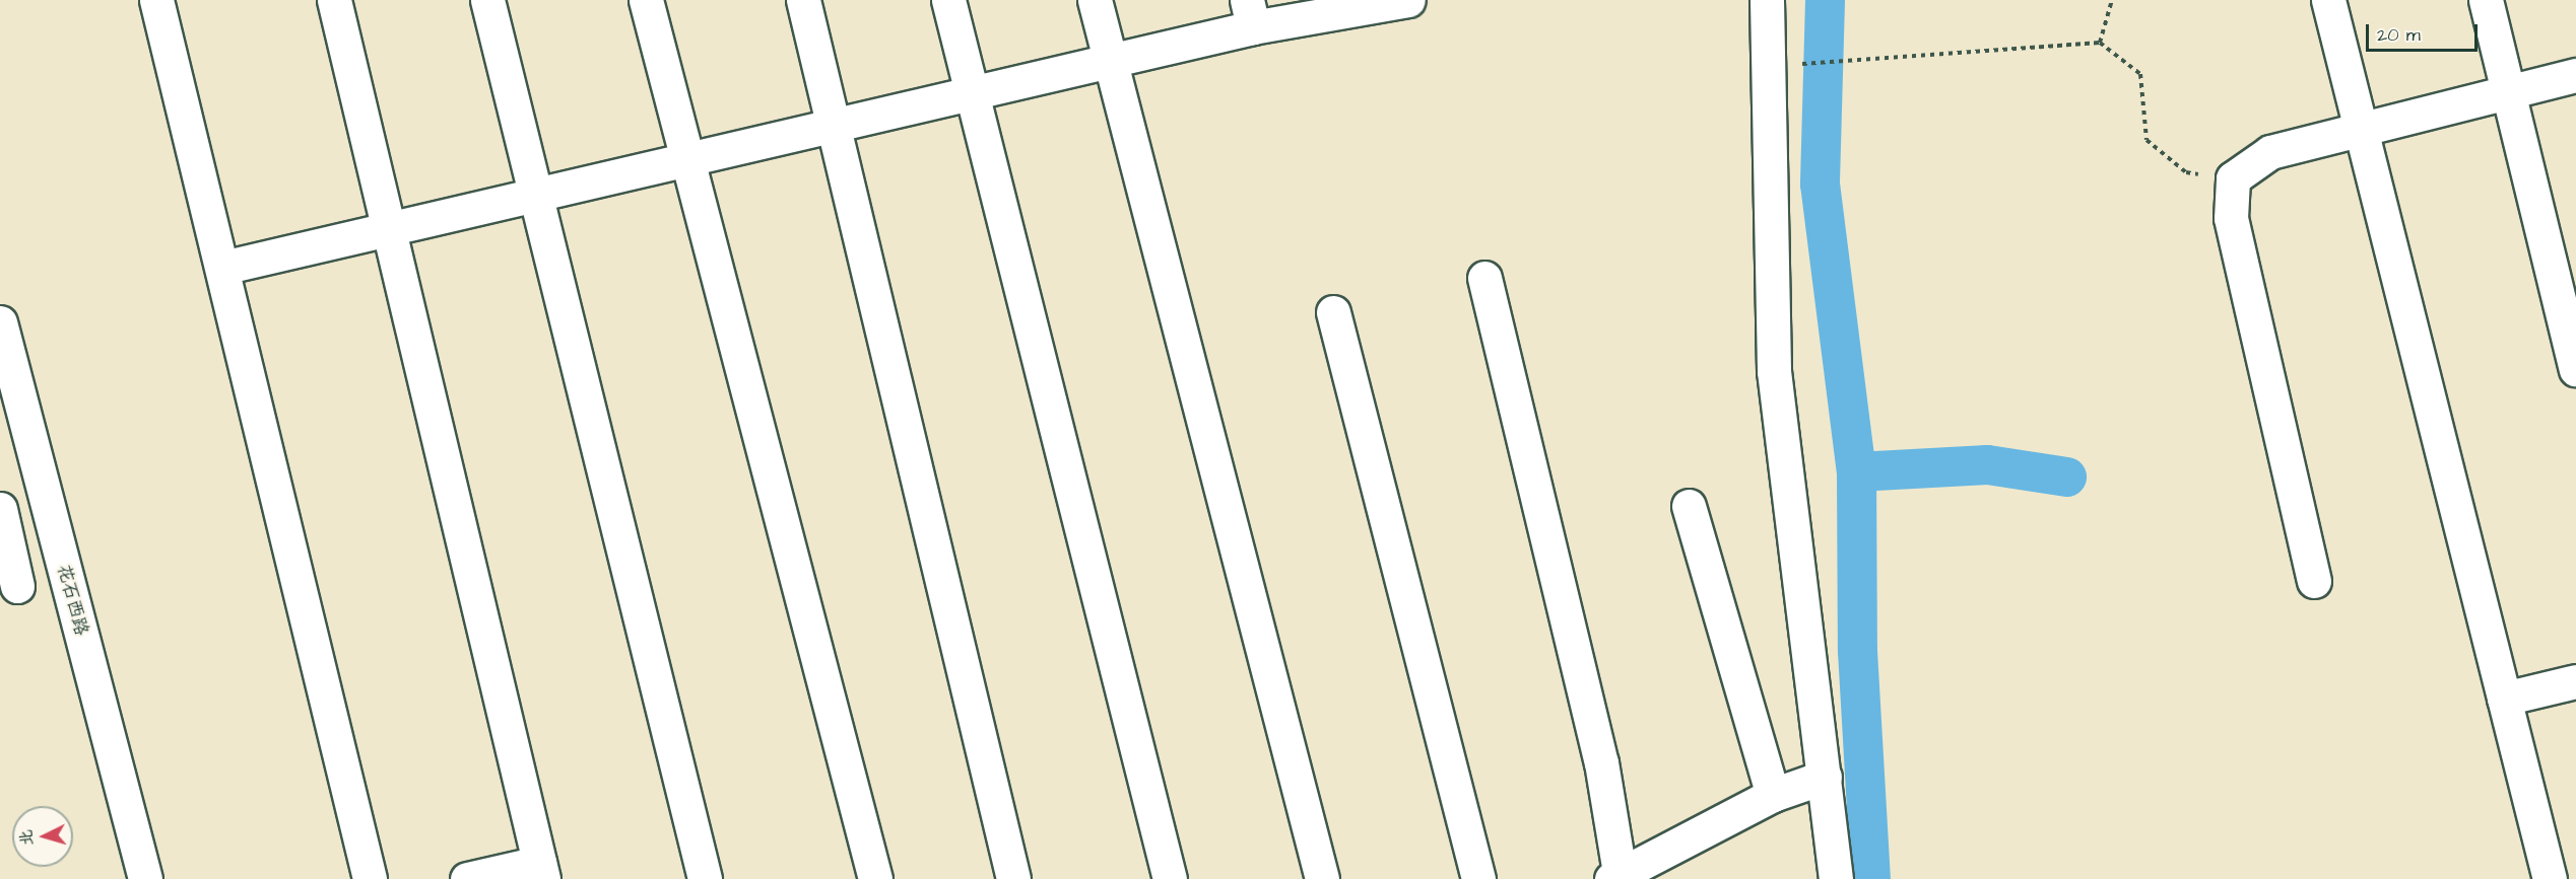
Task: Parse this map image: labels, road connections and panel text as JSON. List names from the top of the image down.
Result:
{
  "streets": {
    "street": ["花石西路"]
  },
  "scale_bar": "20 m",
  "north": "left"
}
